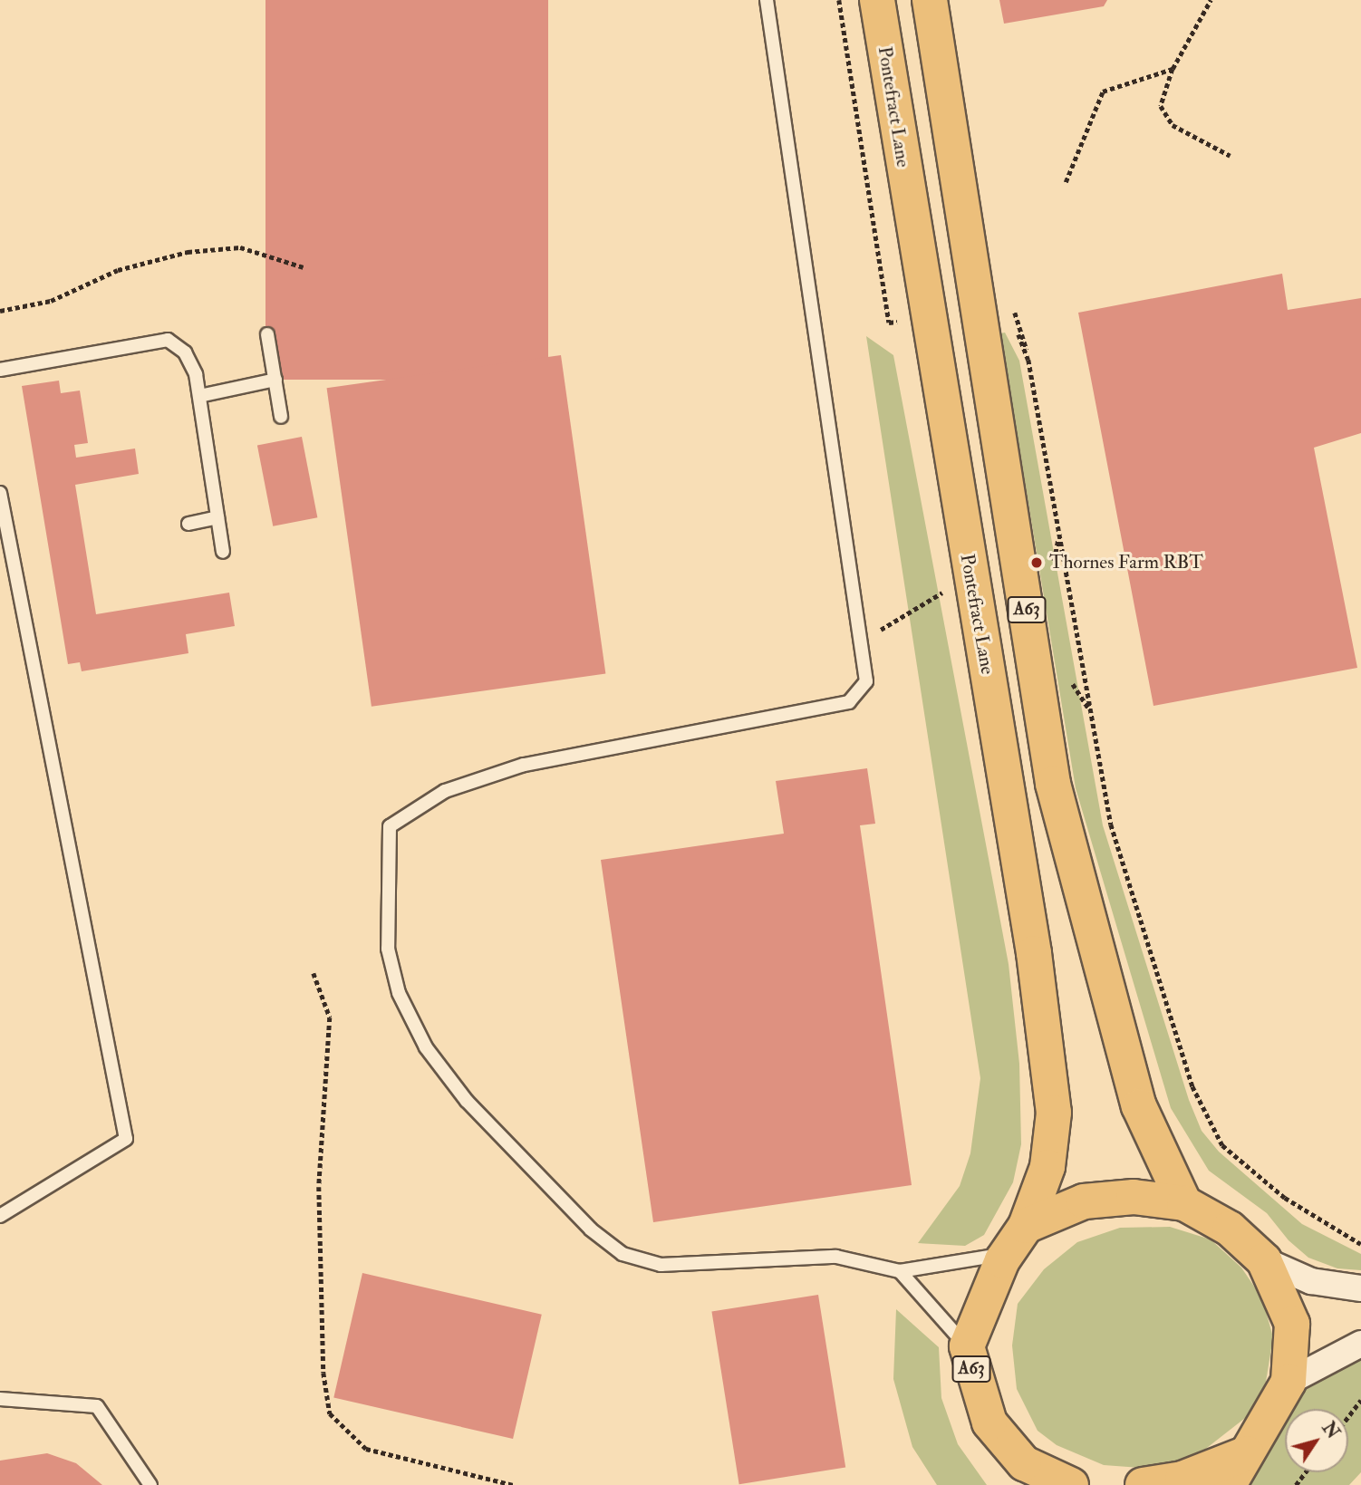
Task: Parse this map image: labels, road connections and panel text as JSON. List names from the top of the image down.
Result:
{
  "streets": {
    "highway": ["Pontefract Lane", "A63"]
  },
  "crossings": [
    ["Pontefract Lane", "A63"]
  ],
  "places": ["Thornes Farm RBT"],
  "north": "top right"
}
